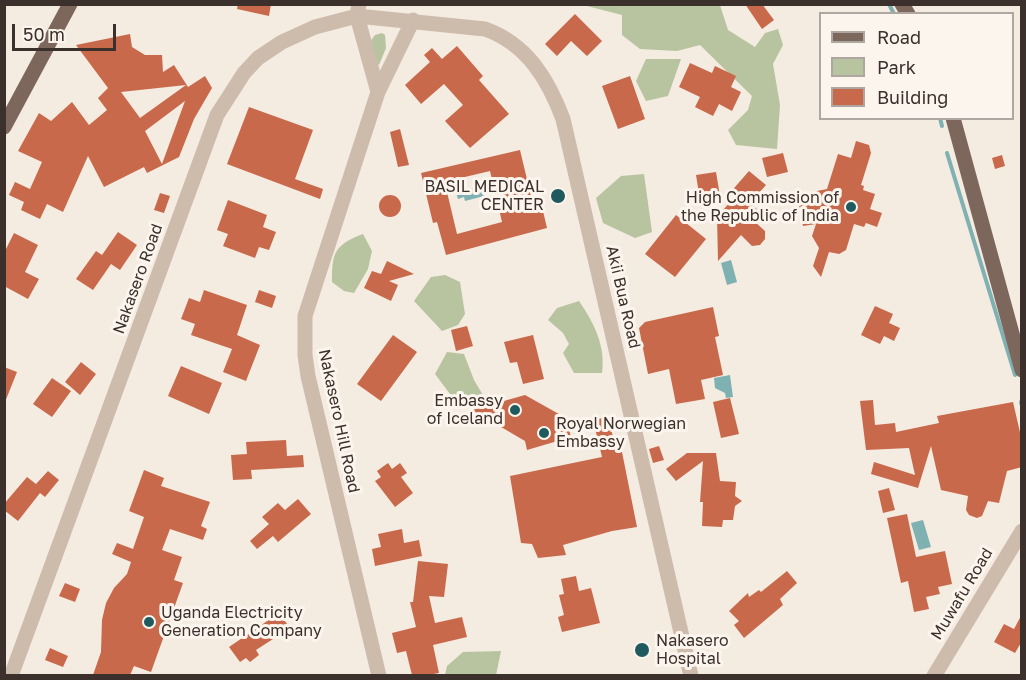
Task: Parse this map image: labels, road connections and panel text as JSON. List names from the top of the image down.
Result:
{
  "streets": {
    "street": [
      "Nakasero Road",
      "Akii Bua Road",
      "Nakasero Hill Road",
      "Muwafu Road"
    ]
  },
  "crossings": [
    ["Nakasero Road", "Akii Bua Road"],
    ["Nakasero Road", "Nakasero Hill Road"],
    ["Akii Bua Road", "Nakasero Hill Road"]
  ],
  "places": [
    "BASIL MEDICAL CENTER",
    "High Commission of the Republic of India",
    "Embassy of Iceland",
    "Royal Norwegian Embassy",
    "Uganda Electricity Generation Company",
    "Nakasero Hospital"
  ],
  "legend": ["Road", "Park", "Building"],
  "scale_bar": "50 m"
}
